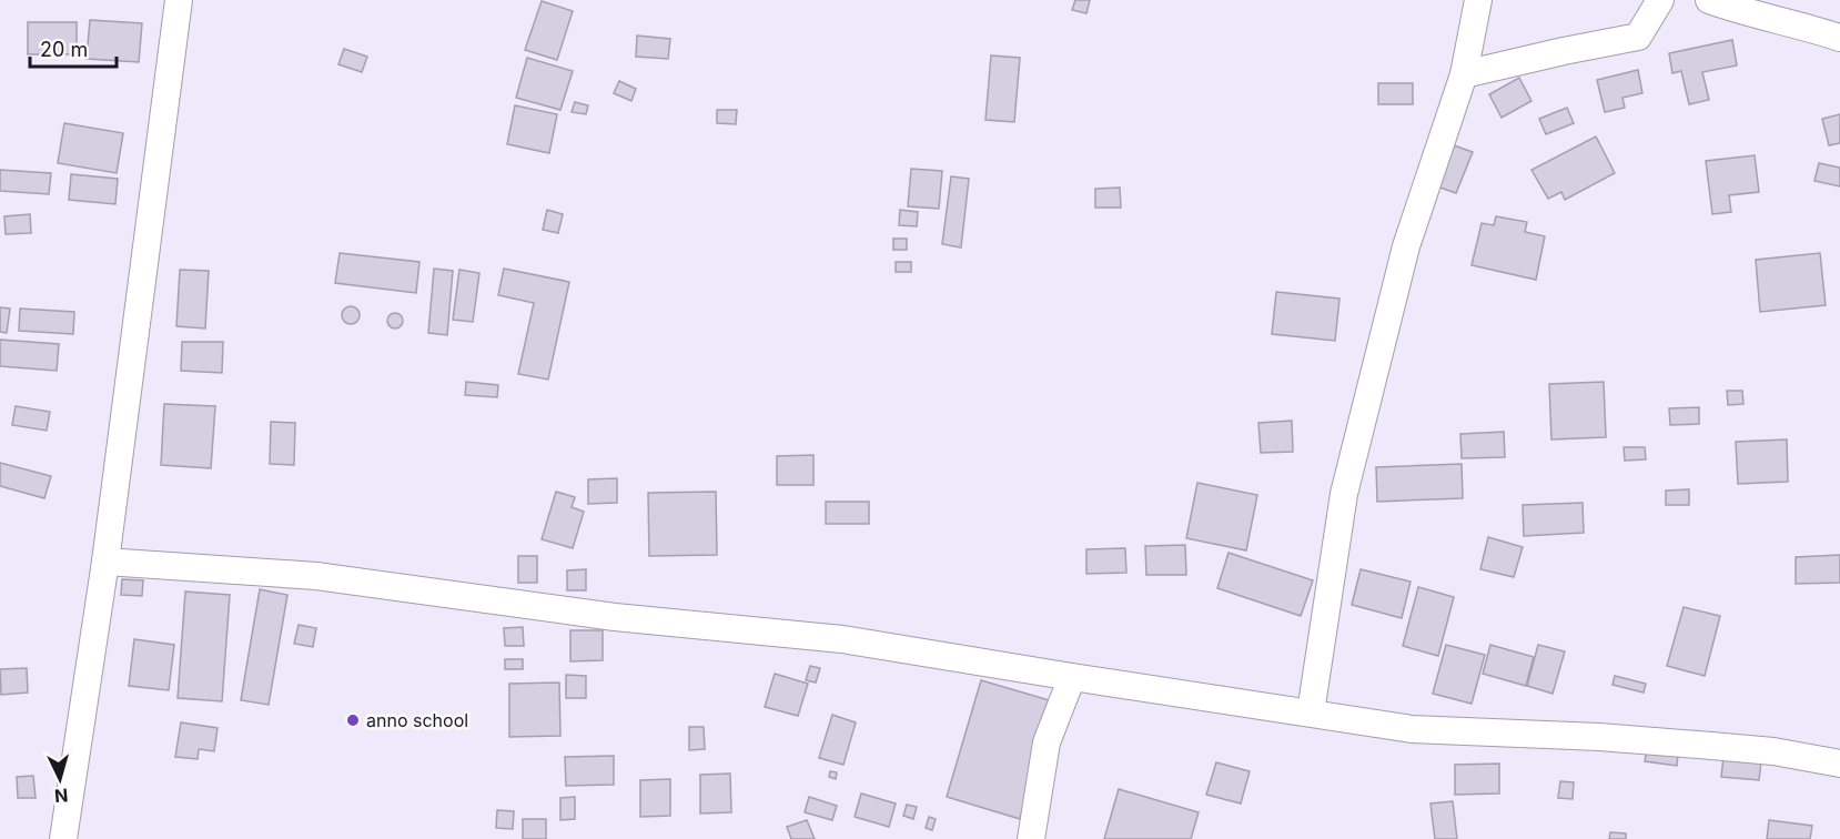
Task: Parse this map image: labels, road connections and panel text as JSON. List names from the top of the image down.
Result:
{
  "places": ["anno school"],
  "scale_bar": "20 m",
  "north": "bottom"
}
